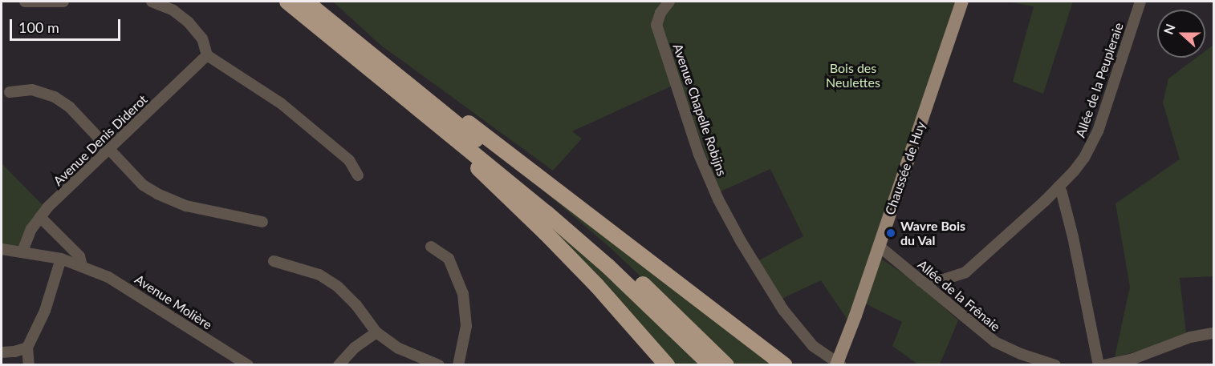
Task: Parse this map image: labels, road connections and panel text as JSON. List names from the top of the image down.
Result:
{
  "streets": {
    "main road": ["Chaussée de Huy"],
    "street": [
      "Allée de la Peupleraie",
      "Avenue Chapelle Robijns",
      "Avenue Denis Diderot",
      "Allée de la Frênaie",
      "Avenue Molière"
    ]
  },
  "crossings": [
    ["Allée de la Peupleraie", "Allée de la Frênaie"],
    ["Avenue Chapelle Robijns", "Chaussée de Huy"],
    ["Avenue Denis Diderot", "Avenue Molière"],
    ["Chaussée de Huy", "Allée de la Frênaie"]
  ],
  "parks": ["Bois des Neulettes"],
  "places": ["Wavre Bois du Val"],
  "scale_bar": "100 m",
  "north": "left"
}
